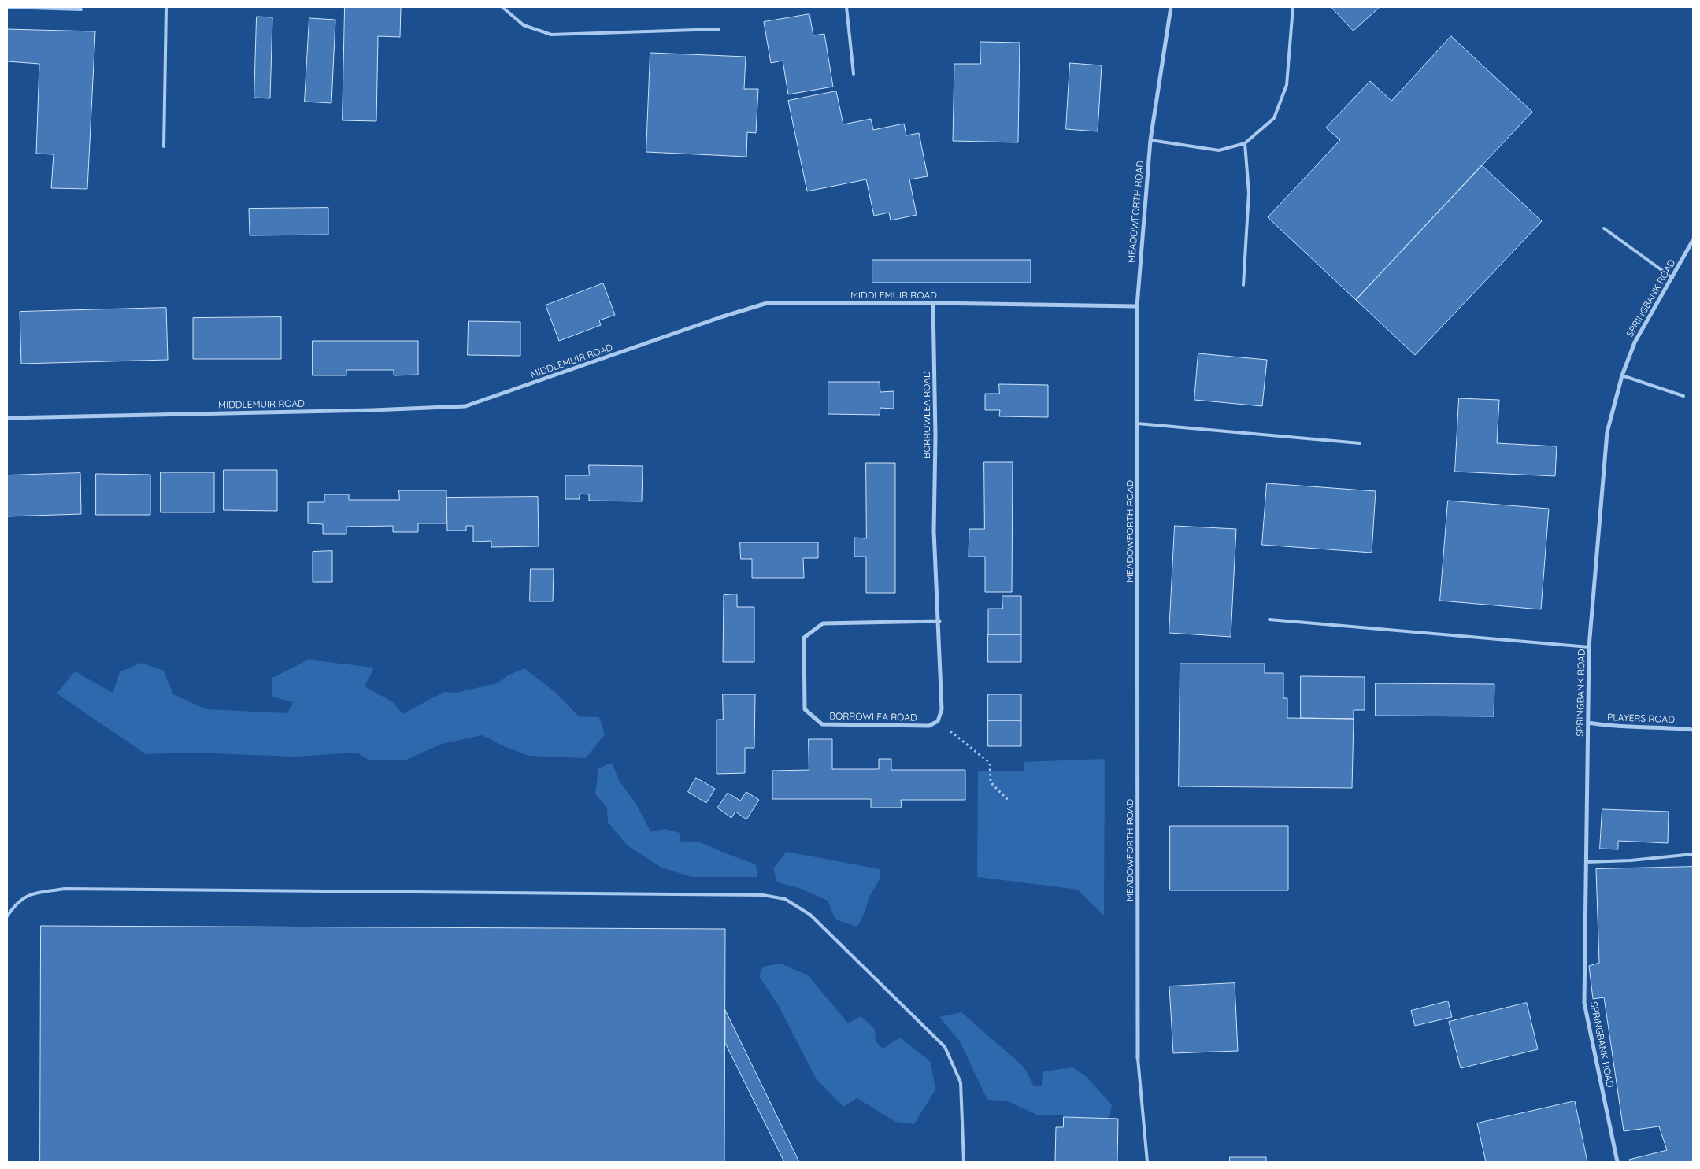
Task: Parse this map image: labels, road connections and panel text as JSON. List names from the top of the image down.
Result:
{
  "streets": {
    "street": [
      "MEADOWFORTH ROAD",
      "MIDDLEMUIR ROAD",
      "SPRINGBANK ROAD",
      "BORROWLEA ROAD",
      "PLAYERS ROAD"
    ]
  },
  "crossings": [
    ["MEADOWFORTH ROAD", "MIDDLEMUIR ROAD"],
    ["MIDDLEMUIR ROAD", "BORROWLEA ROAD"],
    ["SPRINGBANK ROAD", "PLAYERS ROAD"]
  ]
}
